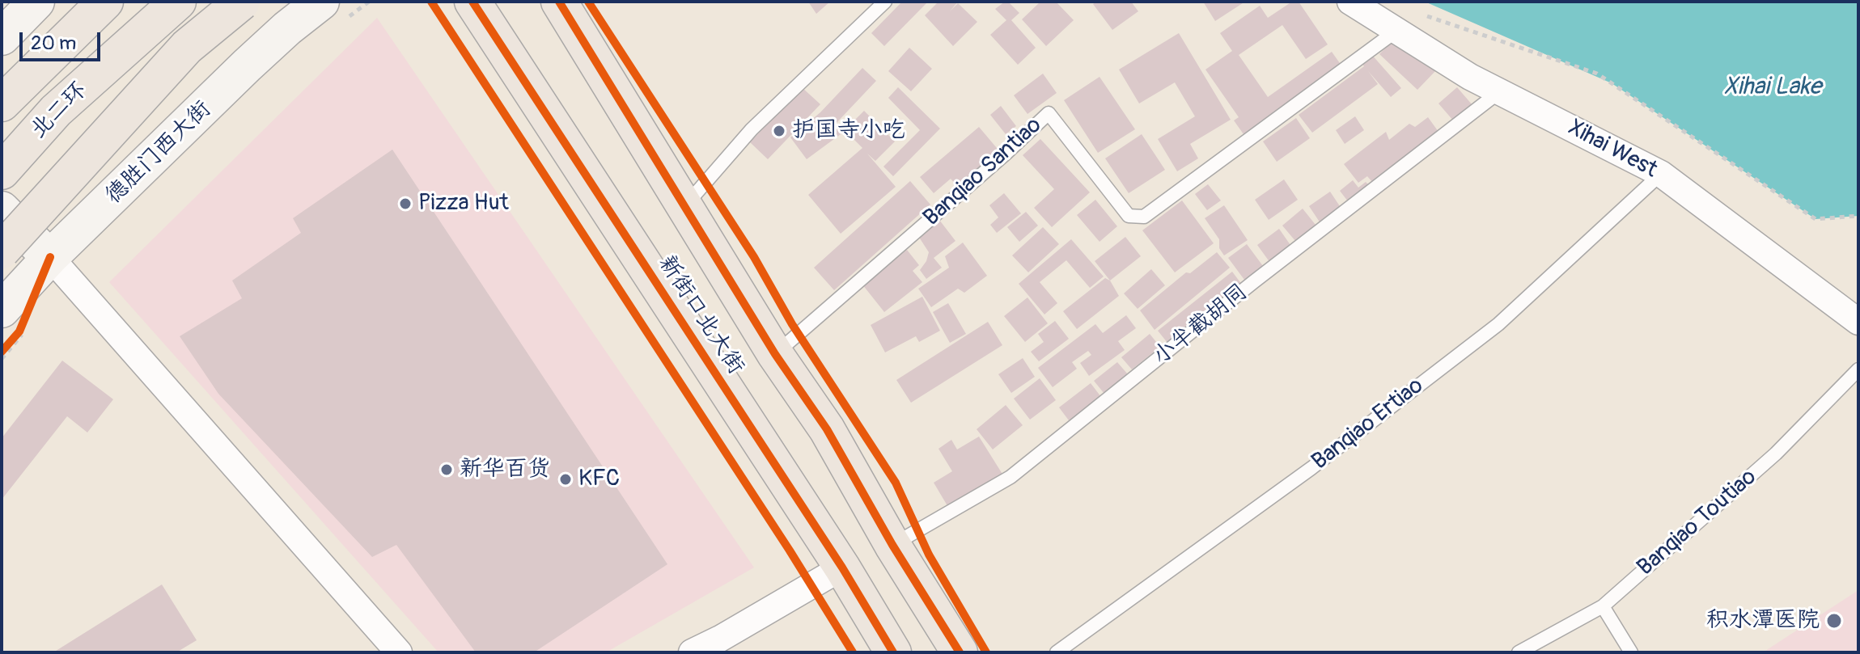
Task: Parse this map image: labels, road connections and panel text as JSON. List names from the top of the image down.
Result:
{
  "streets": {
    "main road": ["北二环", "新街口北大街"],
    "street": ["Xihai West", "德胜门西大街"],
    "lane": [
      "Banqiao Santiao",
      "小半截胡同",
      "Banqiao Ertiao",
      "Banqiao Toutiao"
    ]
  },
  "crossings": [
    ["Xihai West", "Banqiao Santiao"],
    ["Xihai West", "小半截胡同"],
    ["Xihai West", "Banqiao Ertiao"],
    ["Banqiao Santiao", "新街口北大街"],
    ["新街口北大街", "小半截胡同"]
  ],
  "water": ["Xihai Lake"],
  "places": [
    "护国寺小吃",
    "Pizza Hut",
    "新华百货",
    "KFC",
    "积水潭医院"
  ],
  "scale_bar": "20 m"
}
